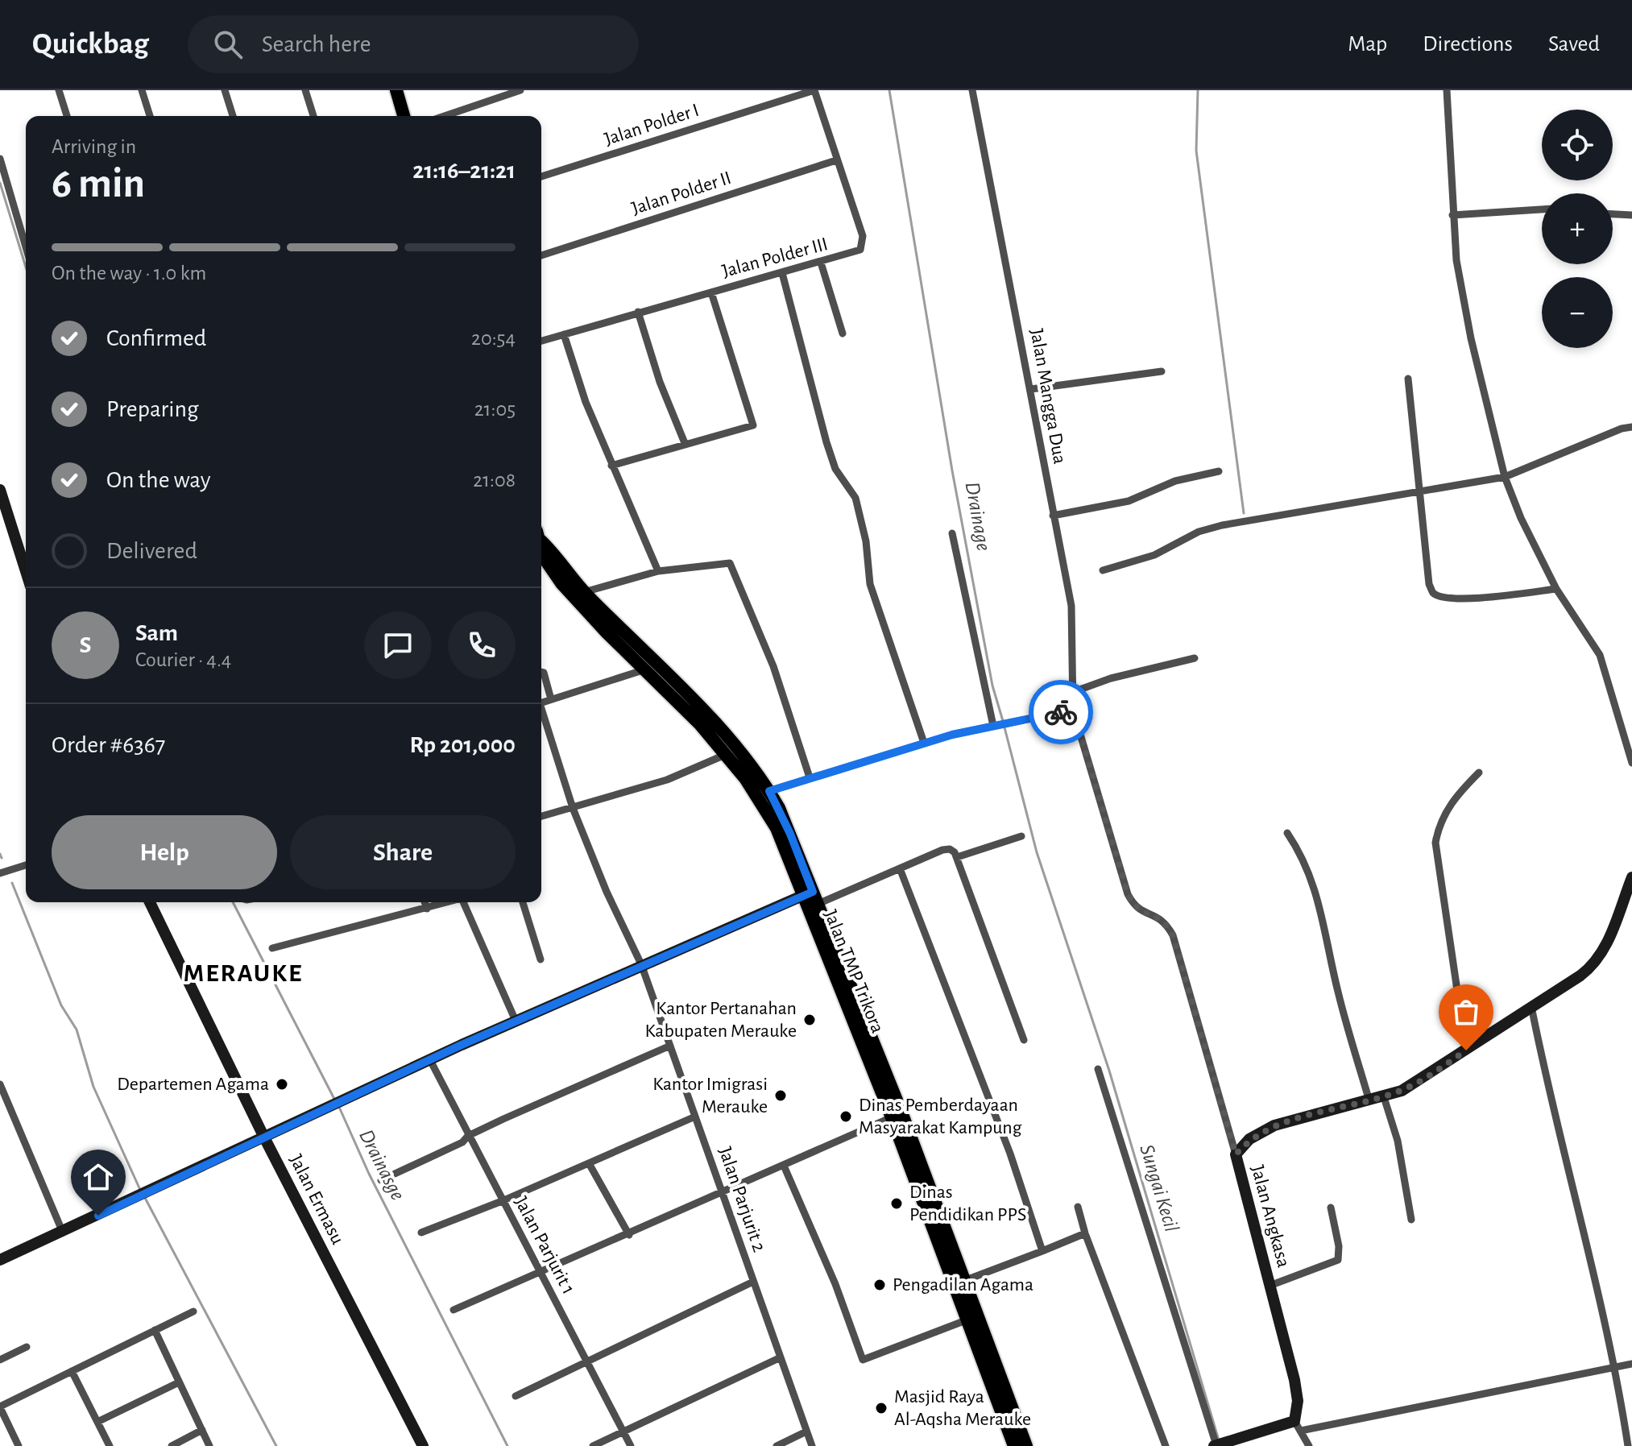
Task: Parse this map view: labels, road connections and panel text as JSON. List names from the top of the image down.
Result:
{
  "streets": {
    "highway": ["Jalan TMP Trikora"],
    "street": [
      "Jalan Polder I",
      "Jalan Polder II",
      "Jalan Polder III",
      "Jalan Mangga Dua",
      "Jalan Ermasu",
      "Jalan Parjurit 2",
      "Jalan Angkasa",
      "Jalan Parjurit 1"
    ]
  },
  "crossings": [
    ["Jalan Polder I", "Jalan Polder III"],
    ["Jalan Polder II", "Jalan Polder III"],
    ["Jalan Mangga Dua", "Jalan Angkasa"]
  ],
  "districts": ["MERAUKE"],
  "water": ["Drainage", "Drainasge", "Sungai Kecil"],
  "places": [
    "Kantor Pertanahan Kabupaten Merauke",
    "Departemen Agama",
    "Kantor Imigrasi Merauke",
    "Dinas Pemberdayaan Masyarakat Kampung",
    "Dinas Pendidikan PPS",
    "Pengadilan Agama",
    "Masjid Raya Al-Aqsha Merauke"
  ],
  "page": {
    "header": "Quickbag",
    "search": "Search here",
    "nav": ["Map", "Directions", "Saved"],
    "map_buttons": ["+", "−"],
    "heading": ["6 min", "Arriving in", "21:16–21:21"],
    "panel": [
      "Sam",
      "Courier · 4.4",
      "Order #6367",
      "Rp 201,000"
    ],
    "bar": "On the way · 1.0 km",
    "list": [
      ["Confirmed", "20:54"],
      ["Preparing", "21:05"],
      ["On the way", "21:08"],
      "Delivered"
    ],
    "round": "S",
    "buttons": ["Help", "Share"]
  }
}
